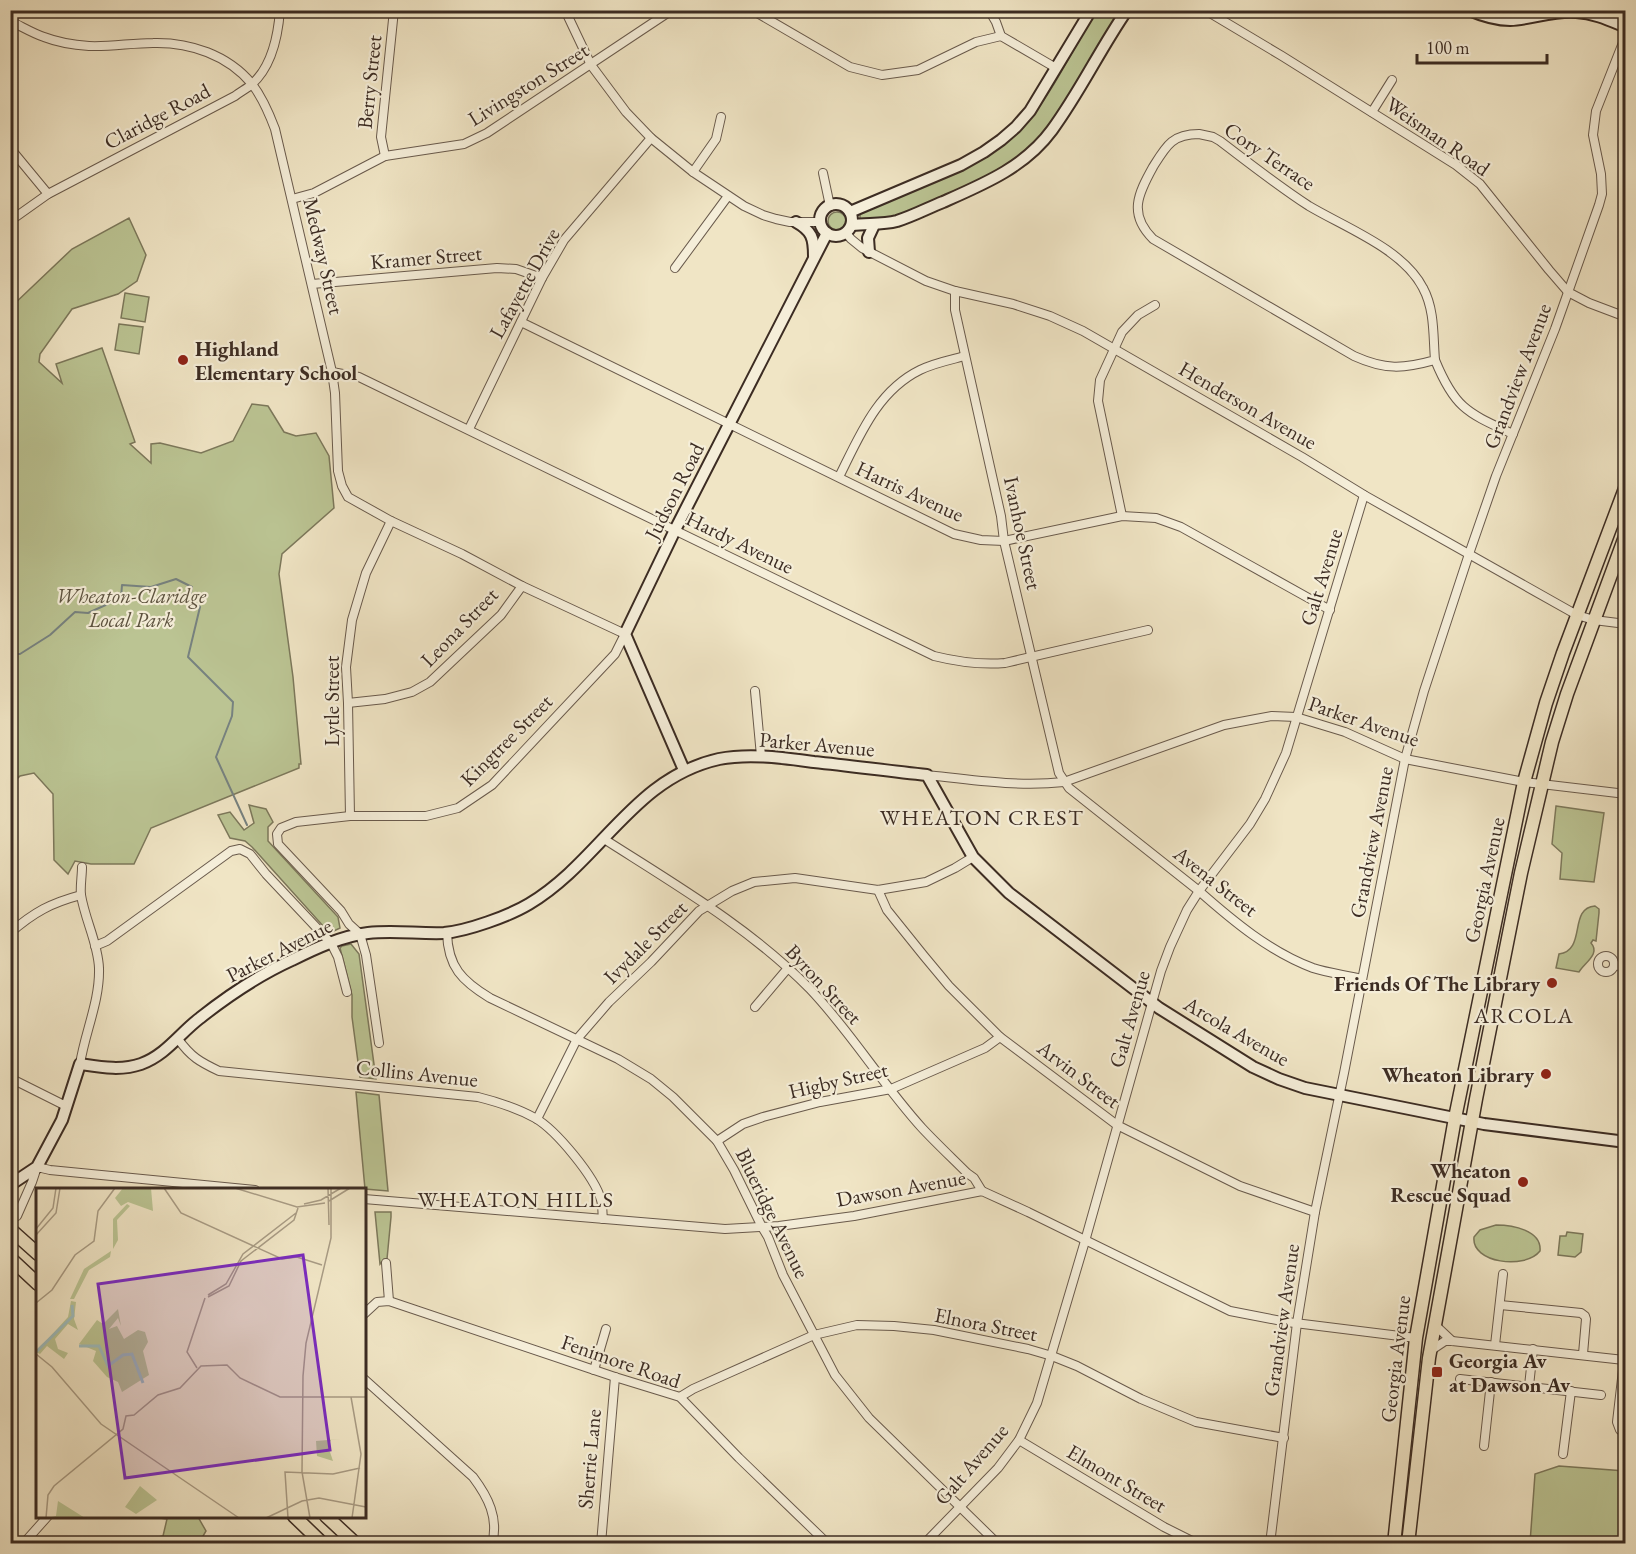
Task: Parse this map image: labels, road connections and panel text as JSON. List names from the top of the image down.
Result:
{
  "streets": {
    "main road": ["Georgia Avenue"],
    "street": [
      "Berry Street",
      "Livingston Street",
      "Claridge Road",
      "Weisman Road",
      "Cory Terrace",
      "Medway Street",
      "Kramer Street",
      "Lafayette Drive",
      "Grandview Avenue",
      "Henderson Avenue",
      "Judson Road",
      "Harris Avenue",
      "Ivanhoe Street",
      "Hardy Avenue",
      "Galt Avenue",
      "Leona Street",
      "Lytle Street",
      "Parker Avenue",
      "Kingtree Street",
      "Avena Street",
      "Ivydale Street",
      "Byron Street",
      "Arcola Avenue",
      "Collins Avenue",
      "Arvin Street",
      "Higby Street",
      "Dawson Avenue",
      "Blueridge Avenue",
      "Elnora Street",
      "Fenimore Road",
      "Sherrie Lane",
      "Elmont Street"
    ]
  },
  "crossings": [
    ["Berry Street", "Livingston Street"],
    ["Livingston Street", "Medway Street"],
    ["Claridge Road", "Medway Street"],
    ["Weisman Road", "Grandview Avenue"],
    ["Cory Terrace", "Grandview Avenue"],
    ["Medway Street", "Kramer Street"],
    ["Medway Street", "Judson Road"],
    ["Medway Street", "Hardy Avenue"],
    ["Medway Street", "Leona Street"],
    ["Medway Street", "Lytle Street"],
    ["Medway Street", "Kingtree Street"],
    ["Kramer Street", "Lafayette Drive"],
    ["Lafayette Drive", "Harris Avenue"],
    ["Lafayette Drive", "Hardy Avenue"],
    ["Grandview Avenue", "Henderson Avenue"],
    ["Grandview Avenue", "Parker Avenue"],
    ["Grandview Avenue", "Avena Street"],
    ["Grandview Avenue", "Arcola Avenue"],
    ["Grandview Avenue", "Arvin Street"],
    ["Grandview Avenue", "Dawson Avenue"],
    ["Grandview Avenue", "Elnora Street"],
    ["Henderson Avenue", "Judson Road"],
    ["Henderson Avenue", "Ivanhoe Street"],
    ["Henderson Avenue", "Galt Avenue"],
    ["Henderson Avenue", "Georgia Avenue"],
    ["Judson Road", "Harris Avenue"],
    ["Judson Road", "Hardy Avenue"],
    ["Judson Road", "Kingtree Street"],
    ["Harris Avenue", "Ivanhoe Street"],
    ["Harris Avenue", "Galt Avenue"],
    ["Ivanhoe Street", "Hardy Avenue"],
    ["Ivanhoe Street", "Parker Avenue"],
    ["Ivanhoe Street", "Avena Street"],
    ["Galt Avenue", "Parker Avenue"],
    ["Galt Avenue", "Avena Street"],
    ["Galt Avenue", "Arcola Avenue"],
    ["Galt Avenue", "Arvin Street"],
    ["Galt Avenue", "Dawson Avenue"],
    ["Galt Avenue", "Blueridge Avenue"],
    ["Galt Avenue", "Elnora Street"],
    ["Galt Avenue", "Elmont Street"],
    ["Leona Street", "Lytle Street"],
    ["Lytle Street", "Kingtree Street"],
    ["Parker Avenue", "Kingtree Street"],
    ["Parker Avenue", "Georgia Avenue"],
    ["Parker Avenue", "Avena Street"],
    ["Parker Avenue", "Byron Street"],
    ["Parker Avenue", "Arcola Avenue"],
    ["Parker Avenue", "Collins Avenue"],
    ["Parker Avenue", "Blueridge Avenue"],
    ["Georgia Avenue", "Arcola Avenue"],
    ["Georgia Avenue", "Dawson Avenue"],
    ["Ivydale Street", "Byron Street"],
    ["Ivydale Street", "Arcola Avenue"],
    ["Ivydale Street", "Collins Avenue"],
    ["Ivydale Street", "Arvin Street"],
    ["Ivydale Street", "Blueridge Avenue"],
    ["Byron Street", "Higby Street"],
    ["Byron Street", "Dawson Avenue"],
    ["Collins Avenue", "Dawson Avenue"],
    ["Arvin Street", "Higby Street"],
    ["Higby Street", "Blueridge Avenue"],
    ["Dawson Avenue", "Blueridge Avenue"],
    ["Blueridge Avenue", "Elnora Street"],
    ["Elnora Street", "Fenimore Road"],
    ["Fenimore Road", "Sherrie Lane"]
  ],
  "districts": ["WHEATON CREST", "ARCOLA", "WHEATON HILLS"],
  "parks": ["Wheaton-Claridge Local Park"],
  "places": {
    "other": [
      "Highland Elementary School",
      "Friends Of The Library",
      "Wheaton Library",
      "Wheaton Rescue Squad"
    ],
    "transit": ["Georgia Av at Dawson Av"]
  },
  "scale_bar": "100 m"
}
